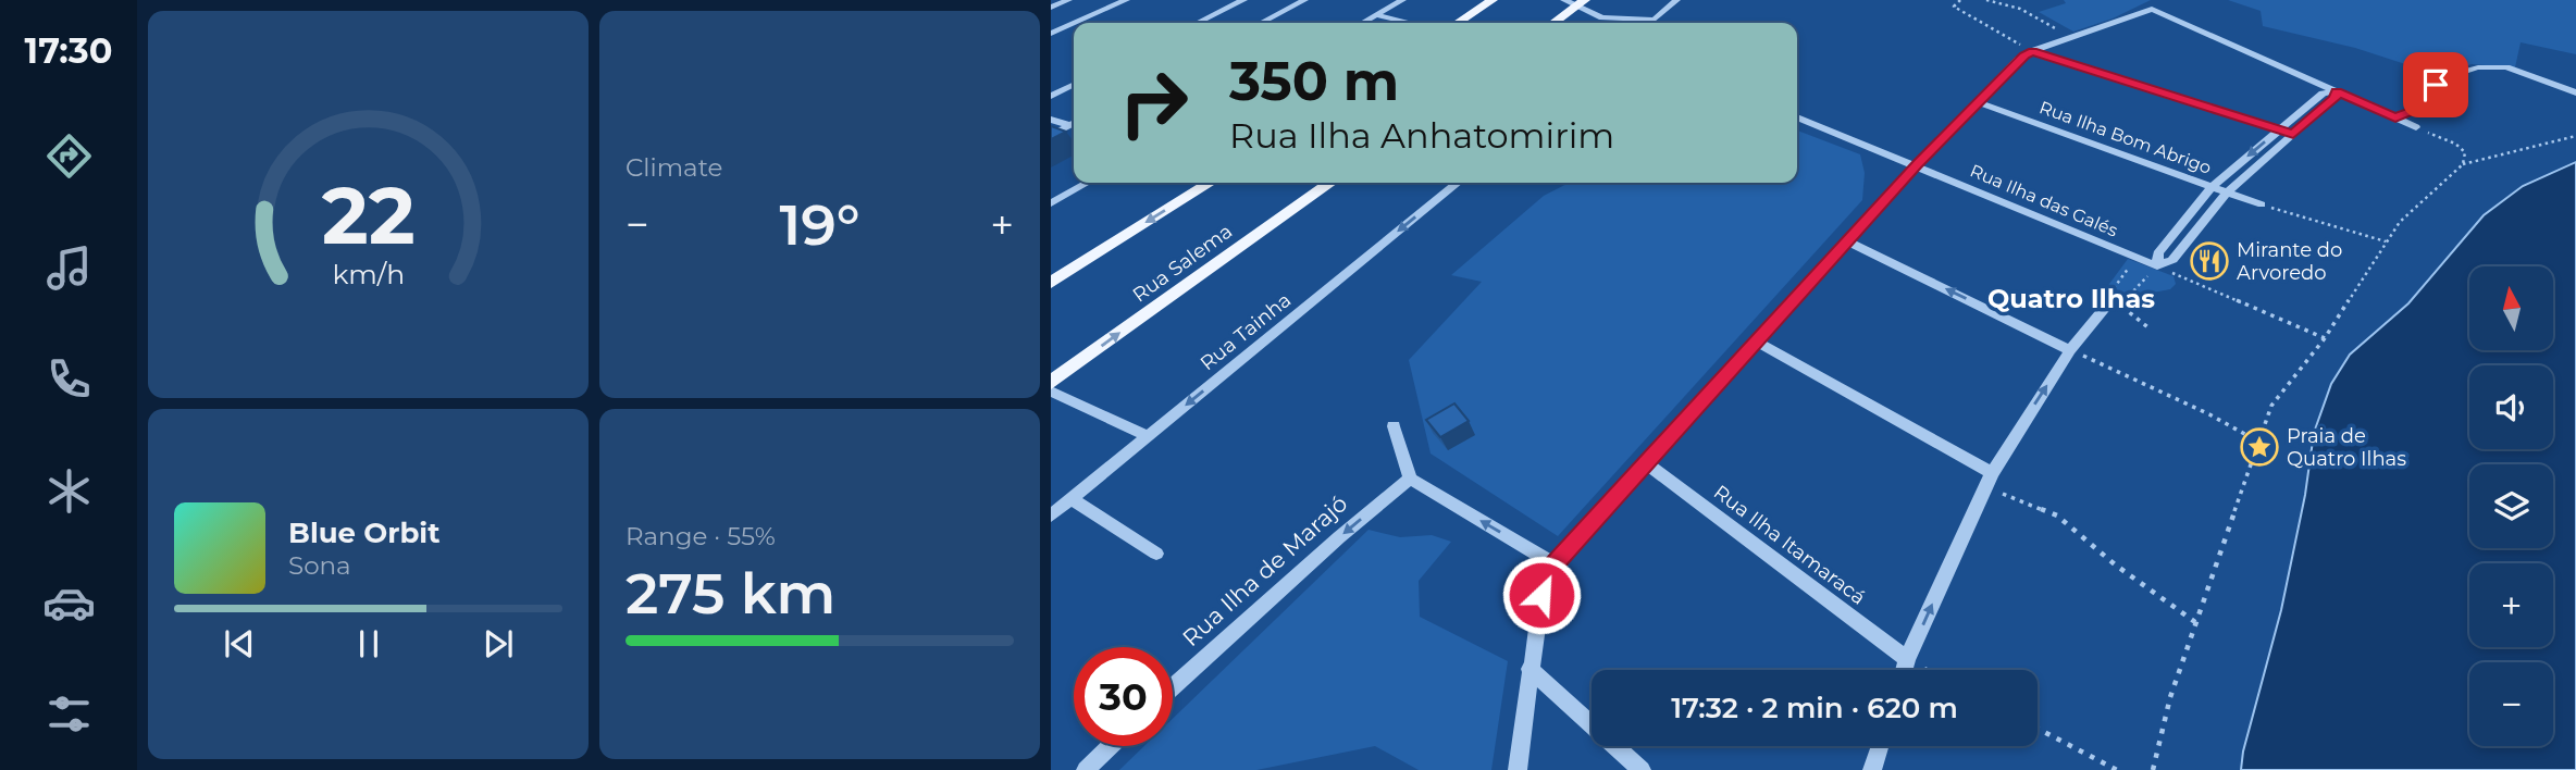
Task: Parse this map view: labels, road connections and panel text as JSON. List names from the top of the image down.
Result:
{
  "streets": {
    "main road": ["Rua Salema"],
    "street": [
      "Rua Ilha Bom Abrigo",
      "Rua Ilha das Galés",
      "Rua Tainha",
      "Rua Ilha Itamaracá",
      "Rua Ilha de Marajó"
    ]
  },
  "one_way": ["Rua Tainha", "Rua Ilha de Marajó"],
  "districts": ["Quatro Ilhas"],
  "places": {
    "restaurant": ["Mirante do Arvoredo"],
    "place": ["Praia de Quatro Ilhas"]
  },
  "north": "top",
  "page": {
    "tabs": "17:30",
    "tile": [
      "Climate",
      ["Range · 55%", "275 km"]
    ],
    "turn": ["350 m", "Rua Ilha Anhatomirim"],
    "heat": ["−", "19°", "+"],
    "map_buttons": ["+", "−"],
    "song": ["Blue Orbit", "Sona"],
    "limit": "30",
    "trip": "17:32 · 2 min · 620 m",
    "gauge": ["22", "km/h"]
  }
}
